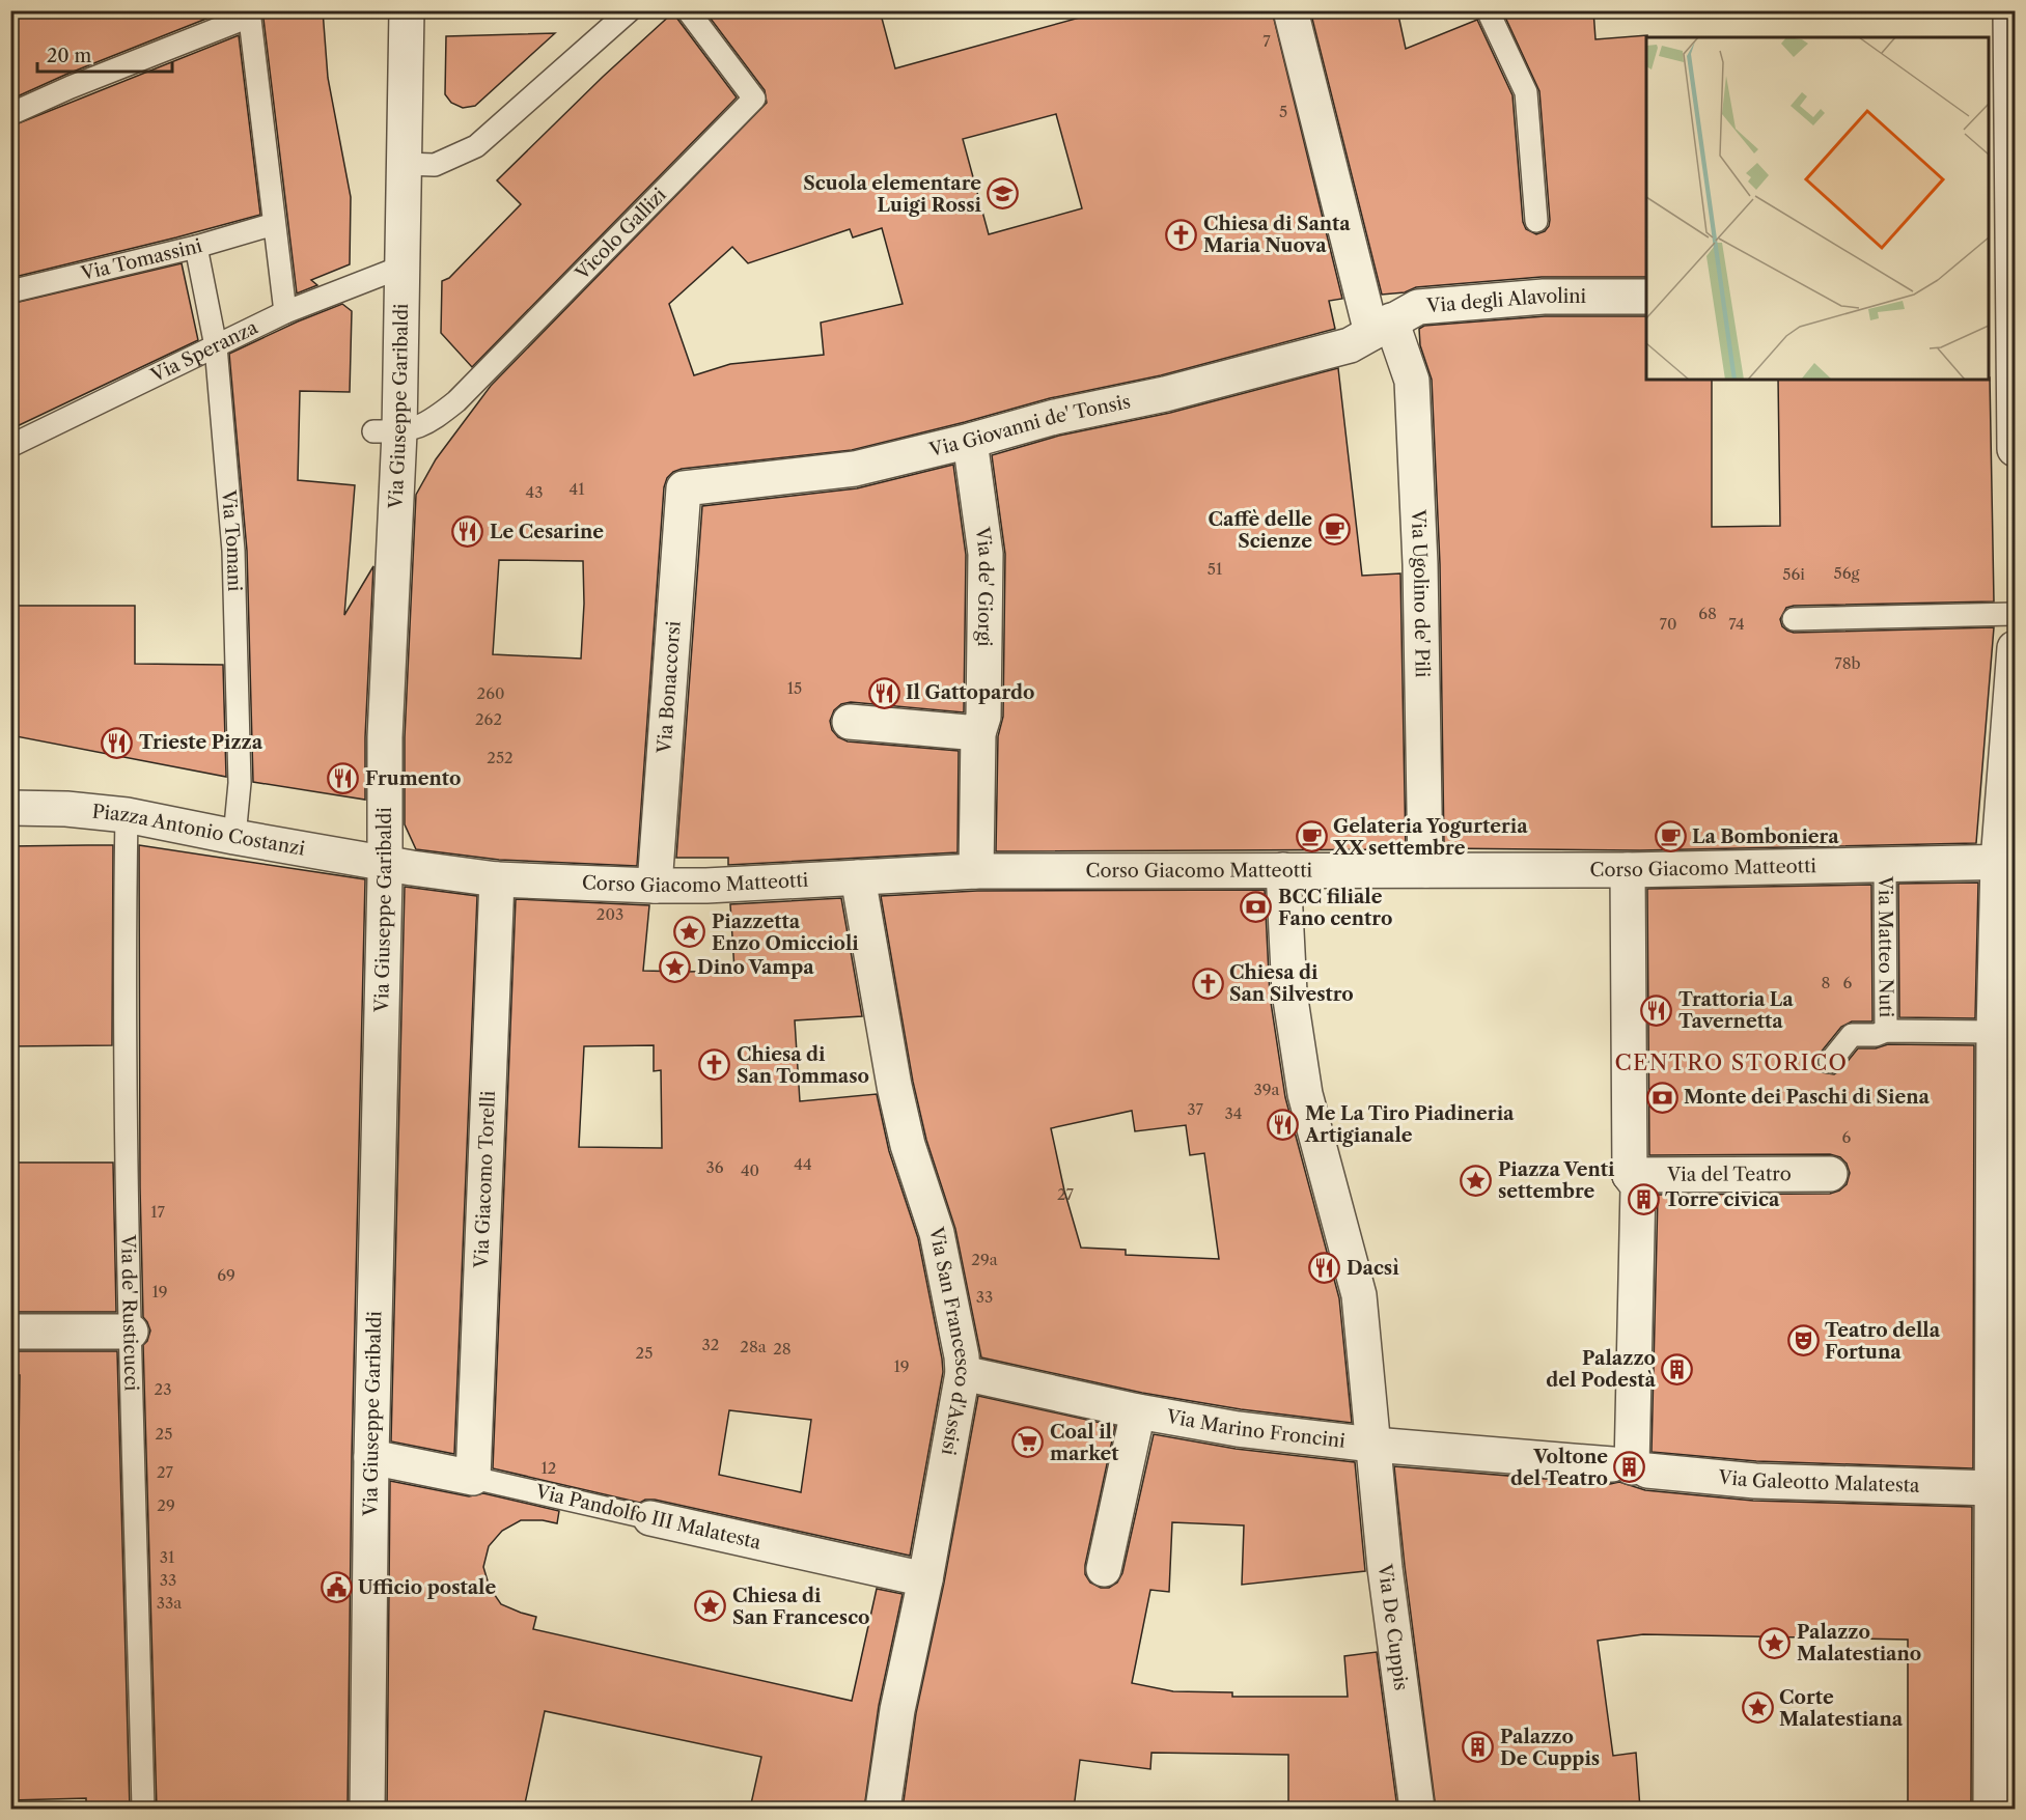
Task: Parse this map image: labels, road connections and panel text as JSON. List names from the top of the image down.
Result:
{
  "streets": {
    "street": [
      "Via degli Alavolini",
      "Via Giuseppe Garibaldi",
      "Via Giovanni de' Tonsis",
      "Via de' Giorgi",
      "Via Ugolino de' Pili",
      "Via Bonaccorsi",
      "Piazza Antonio Costanzi",
      "Corso Giacomo Matteotti",
      "Via del Teatro",
      "Via Giacomo Torelli",
      "Via San Francesco d'Assisi",
      "Via Marino Froncini",
      "Via Galeotto Malatesta",
      "Via Pandolfo III Malatesta",
      "Via De Cuppis"
    ],
    "lane": [
      "Vicolo Gallizi",
      "Via Tomassini",
      "Via Speranza",
      "Via Tomani",
      "Via Matteo Nuti",
      "Via de' Rusticucci"
    ]
  },
  "crossings": [
    ["Vicolo Gallizi", "Via Giuseppe Garibaldi"],
    ["Via Tomassini", "Via Tomani"],
    ["Via degli Alavolini", "Via Giovanni de' Tonsis"],
    ["Via degli Alavolini", "Via Ugolino de' Pili"],
    ["Via Speranza", "Via Giuseppe Garibaldi"],
    ["Via Speranza", "Via Tomani"],
    ["Via Giuseppe Garibaldi", "Piazza Antonio Costanzi"],
    ["Via Giuseppe Garibaldi", "Corso Giacomo Matteotti"],
    ["Via Giuseppe Garibaldi", "Via Pandolfo III Malatesta"],
    ["Via Giovanni de' Tonsis", "Via de' Giorgi"],
    ["Via Giovanni de' Tonsis", "Via Ugolino de' Pili"],
    ["Via Giovanni de' Tonsis", "Via Bonaccorsi"],
    ["Via Tomani", "Piazza Antonio Costanzi"],
    ["Via de' Giorgi", "Corso Giacomo Matteotti"],
    ["Via Ugolino de' Pili", "Corso Giacomo Matteotti"],
    ["Via Bonaccorsi", "Corso Giacomo Matteotti"],
    ["Piazza Antonio Costanzi", "Corso Giacomo Matteotti"],
    ["Piazza Antonio Costanzi", "Via de' Rusticucci"],
    ["Corso Giacomo Matteotti", "Via Matteo Nuti"],
    ["Corso Giacomo Matteotti", "Via Giacomo Torelli"],
    ["Corso Giacomo Matteotti", "Via San Francesco d'Assisi"],
    ["Via Giacomo Torelli", "Via Pandolfo III Malatesta"],
    ["Via San Francesco d'Assisi", "Via Marino Froncini"],
    ["Via San Francesco d'Assisi", "Via Pandolfo III Malatesta"],
    ["Via Marino Froncini", "Via De Cuppis"]
  ],
  "districts": ["CENTRO STORICO"],
  "places": {
    "school or university": ["Scuola elementare Luigi Rossi"],
    "church": ["Chiesa di Santa Maria Nuova", "Chiesa di San Silvestro", "Chiesa di San Tommaso"],
    "cafe": ["Caffè delle Scienze", "Gelateria Yogurteria XX settembre", "La Bomboniera"],
    "restaurant": [
      "Le Cesarine",
      "Il Gattopardo",
      "Trieste Pizza",
      "Frumento",
      "Trattoria La Tavernetta",
      "Me La Tiro Piadineria Artigianale",
      "Dacsì"
    ],
    "bank": ["BCC filiale Fano centro", "Monte dei Paschi di Siena"],
    "place": [
      "Piazzetta Enzo Omiccioli",
      "Dino Vampa",
      "Piazza Venti settembre",
      "Chiesa di San Francesco",
      "Palazzo Malatestiano",
      "Corte Malatestiana"
    ],
    "building": [
      "Torre civica",
      "Palazzo del Podestà",
      "Voltone del Teatro",
      "Palazzo De Cuppis"
    ],
    "theatre": ["Teatro della Fortuna"],
    "supermarket": ["Coal il market"],
    "public building": ["Ufficio postale"]
  },
  "house_numbers": [
    "7",
    "5",
    "41",
    "43",
    "51",
    "56g",
    "56i",
    "68",
    "70",
    "74",
    "78b",
    "15",
    "260",
    "262",
    "252",
    "203",
    "8",
    "6",
    "39a",
    "37",
    "34",
    "6",
    "44",
    "36",
    "40",
    "27",
    "17",
    "29a",
    "69",
    "19",
    "33",
    "32",
    "28a",
    "28",
    "25",
    "19",
    "23",
    "25",
    "12",
    "27",
    "29",
    "31",
    "33",
    "33a"
  ],
  "scale_bar": "20 m"
}
